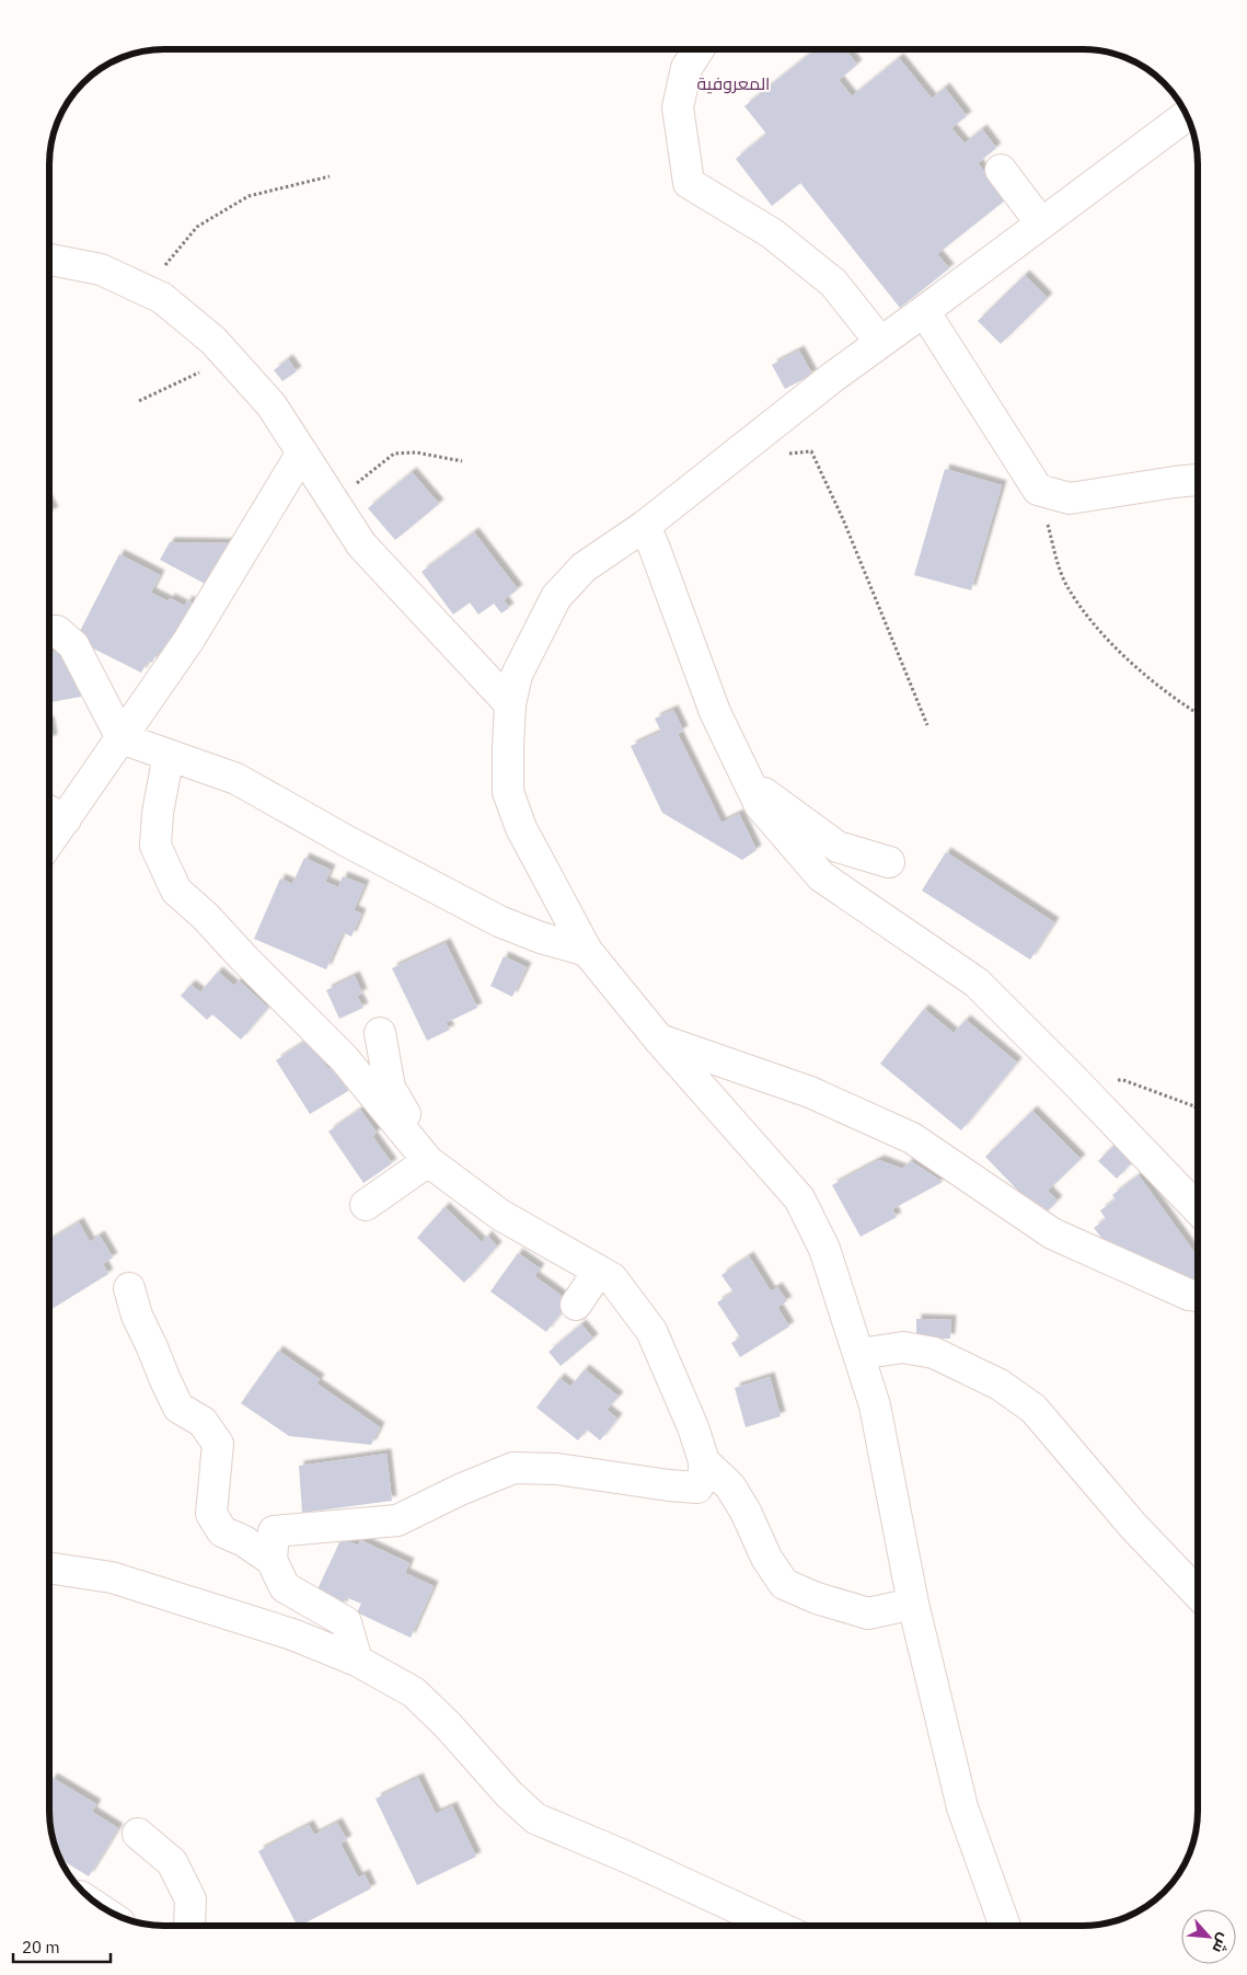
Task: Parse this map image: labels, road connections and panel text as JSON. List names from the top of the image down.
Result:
{
  "districts": ["المعروفية"],
  "scale_bar": "20 m",
  "north": "bottom right"
}
